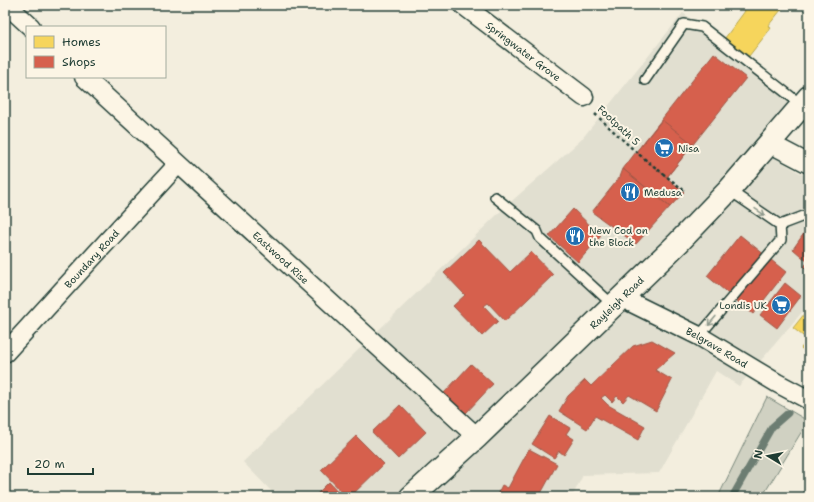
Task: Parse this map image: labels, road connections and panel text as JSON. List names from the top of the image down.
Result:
{
  "streets": {
    "main road": ["Rayleigh Road"],
    "street": [
      "Springwater Grove",
      "Eastwood Rise",
      "Boundary Road",
      "Belgrave Road"
    ],
    "path": ["Footpath 5"]
  },
  "crossings": [
    ["Springwater Grove", "Footpath 5"],
    ["Eastwood Rise", "Boundary Road"],
    ["Eastwood Rise", "Rayleigh Road"],
    ["Rayleigh Road", "Belgrave Road"]
  ],
  "places": {
    "supermarket": ["Nisa", "Londis UK"],
    "restaurant": ["Medusa", "New Cod on the Block"]
  },
  "legend": ["Homes", "Shops"],
  "scale_bar": "20 m",
  "north": "left"
}
